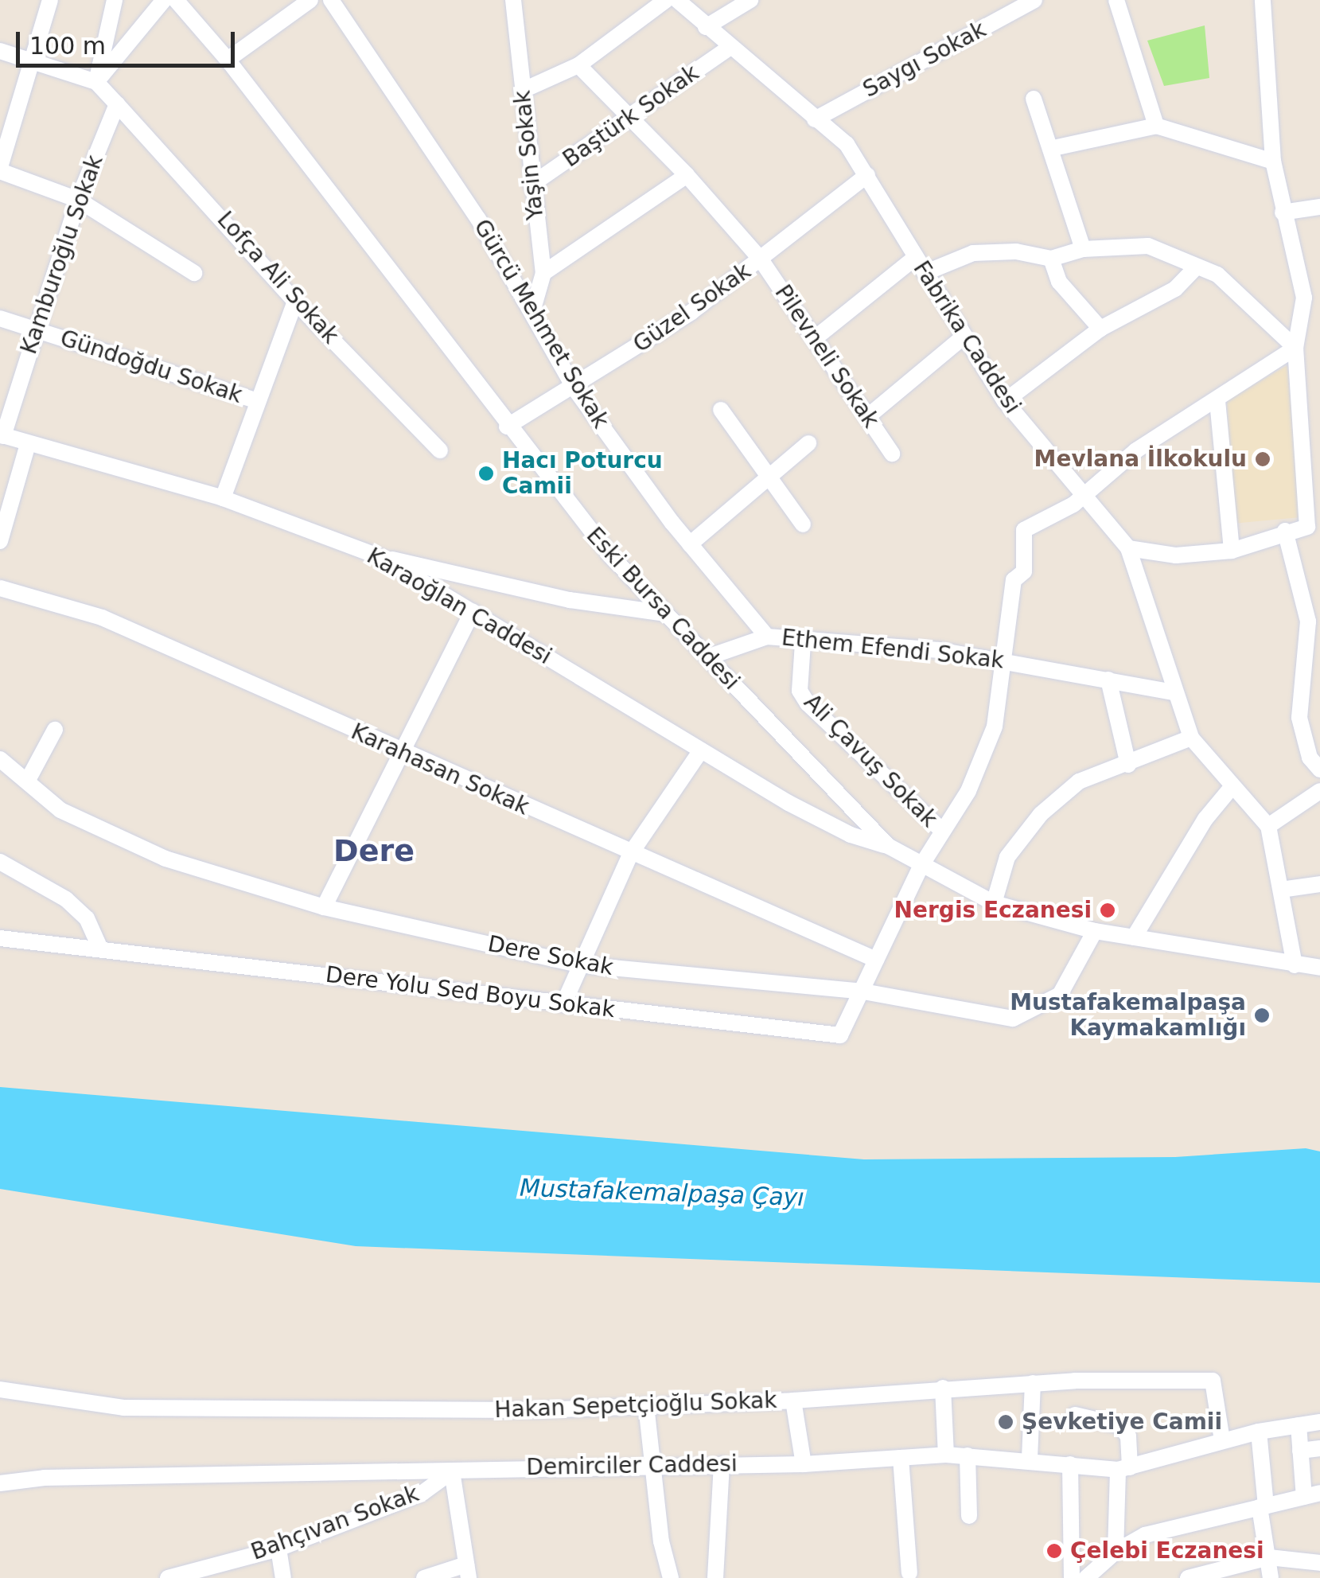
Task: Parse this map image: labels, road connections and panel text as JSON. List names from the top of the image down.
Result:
{
  "streets": {
    "street": [
      "Saygı Sokak",
      "Baştürk Sokak",
      "Yaşin Sokak",
      "Kamburoğlu Sokak",
      "Lofça Ali Sokak",
      "Güzel Sokak",
      "Gürcü Mehmet Sokak",
      "Fabrika Caddesi",
      "Pilevneli Sokak",
      "Gündoğdu Sokak",
      "Karaoğlan Caddesi",
      "Eski Bursa Caddesi",
      "Ethem Efendi Sokak",
      "Ali Çavuş Sokak",
      "Karahasan Sokak",
      "Dere Sokak",
      "Dere Yolu Sed Boyu Sokak",
      "Hakan Sepetçioğlu Sokak",
      "Demirciler Caddesi",
      "Bahçıvan Sokak"
    ]
  },
  "crossings": [
    ["Saygı Sokak", "Fabrika Caddesi"],
    ["Baştürk Sokak", "Yaşin Sokak"],
    ["Baştürk Sokak", "Fabrika Caddesi"],
    ["Baştürk Sokak", "Pilevneli Sokak"],
    ["Yaşin Sokak", "Gürcü Mehmet Sokak"],
    ["Kamburoğlu Sokak", "Lofça Ali Sokak"],
    ["Kamburoğlu Sokak", "Gündoğdu Sokak"],
    ["Kamburoğlu Sokak", "Karaoğlan Caddesi"],
    ["Güzel Sokak", "Gürcü Mehmet Sokak"],
    ["Güzel Sokak", "Fabrika Caddesi"],
    ["Güzel Sokak", "Pilevneli Sokak"],
    ["Güzel Sokak", "Eski Bursa Caddesi"],
    ["Gürcü Mehmet Sokak", "Ethem Efendi Sokak"],
    ["Karaoğlan Caddesi", "Eski Bursa Caddesi"],
    ["Eski Bursa Caddesi", "Ethem Efendi Sokak"],
    ["Eski Bursa Caddesi", "Dere Sokak"],
    ["Ethem Efendi Sokak", "Ali Çavuş Sokak"],
    ["Dere Sokak", "Dere Yolu Sed Boyu Sokak"],
    ["Hakan Sepetçioğlu Sokak", "Demirciler Caddesi"],
    ["Demirciler Caddesi", "Bahçıvan Sokak"]
  ],
  "districts": ["Dere"],
  "water": ["Mustafakemalpaşa Çayı"],
  "places": [
    "Mevlana İlkokulu",
    "Hacı Poturcu Camii",
    "Nergis Eczanesi",
    "Mustafakemalpaşa Kaymakamlığı",
    "Şevketiye Camii",
    "Çelebi Eczanesi"
  ],
  "scale_bar": "100 m"
}
